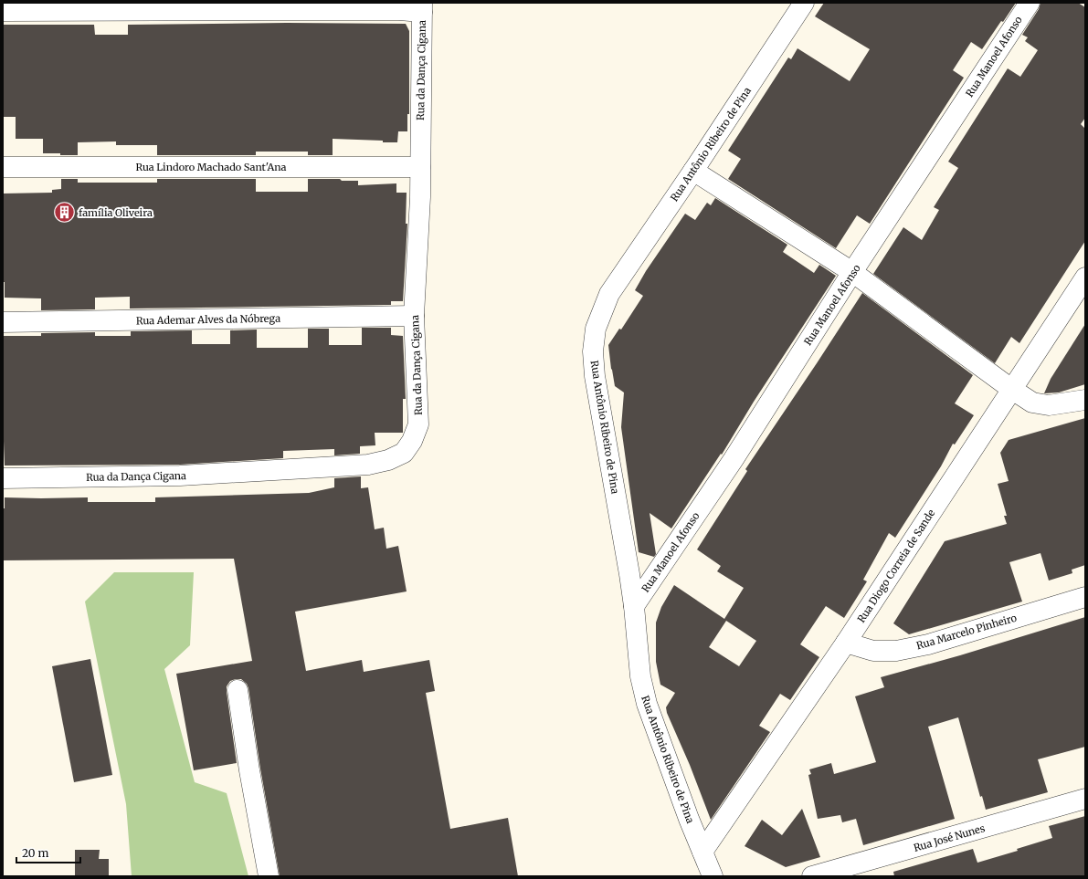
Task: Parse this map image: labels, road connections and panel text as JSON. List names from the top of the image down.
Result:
{
  "streets": {
    "street": [
      "Rua Manoel Afonso",
      "Rua da Dança Cigana",
      "Rua Antônio Ribeiro de Pina",
      "Rua Lindoro Machado Sant'Ana",
      "Rua Ademar Alves da Nóbrega",
      "Rua Diogo Correia de Sande",
      "Rua Marcelo Pinheiro",
      "Rua José Nunes"
    ]
  },
  "crossings": [
    ["Rua Manoel Afonso", "Rua Antônio Ribeiro de Pina"],
    ["Rua da Dança Cigana", "Rua Lindoro Machado Sant'Ana"],
    ["Rua da Dança Cigana", "Rua Ademar Alves da Nóbrega"],
    ["Rua Antônio Ribeiro de Pina", "Rua Diogo Correia de Sande"],
    ["Rua Diogo Correia de Sande", "Rua Marcelo Pinheiro"]
  ],
  "places": {
    "building": ["família Oliveira"]
  },
  "scale_bar": "20 m"
}
